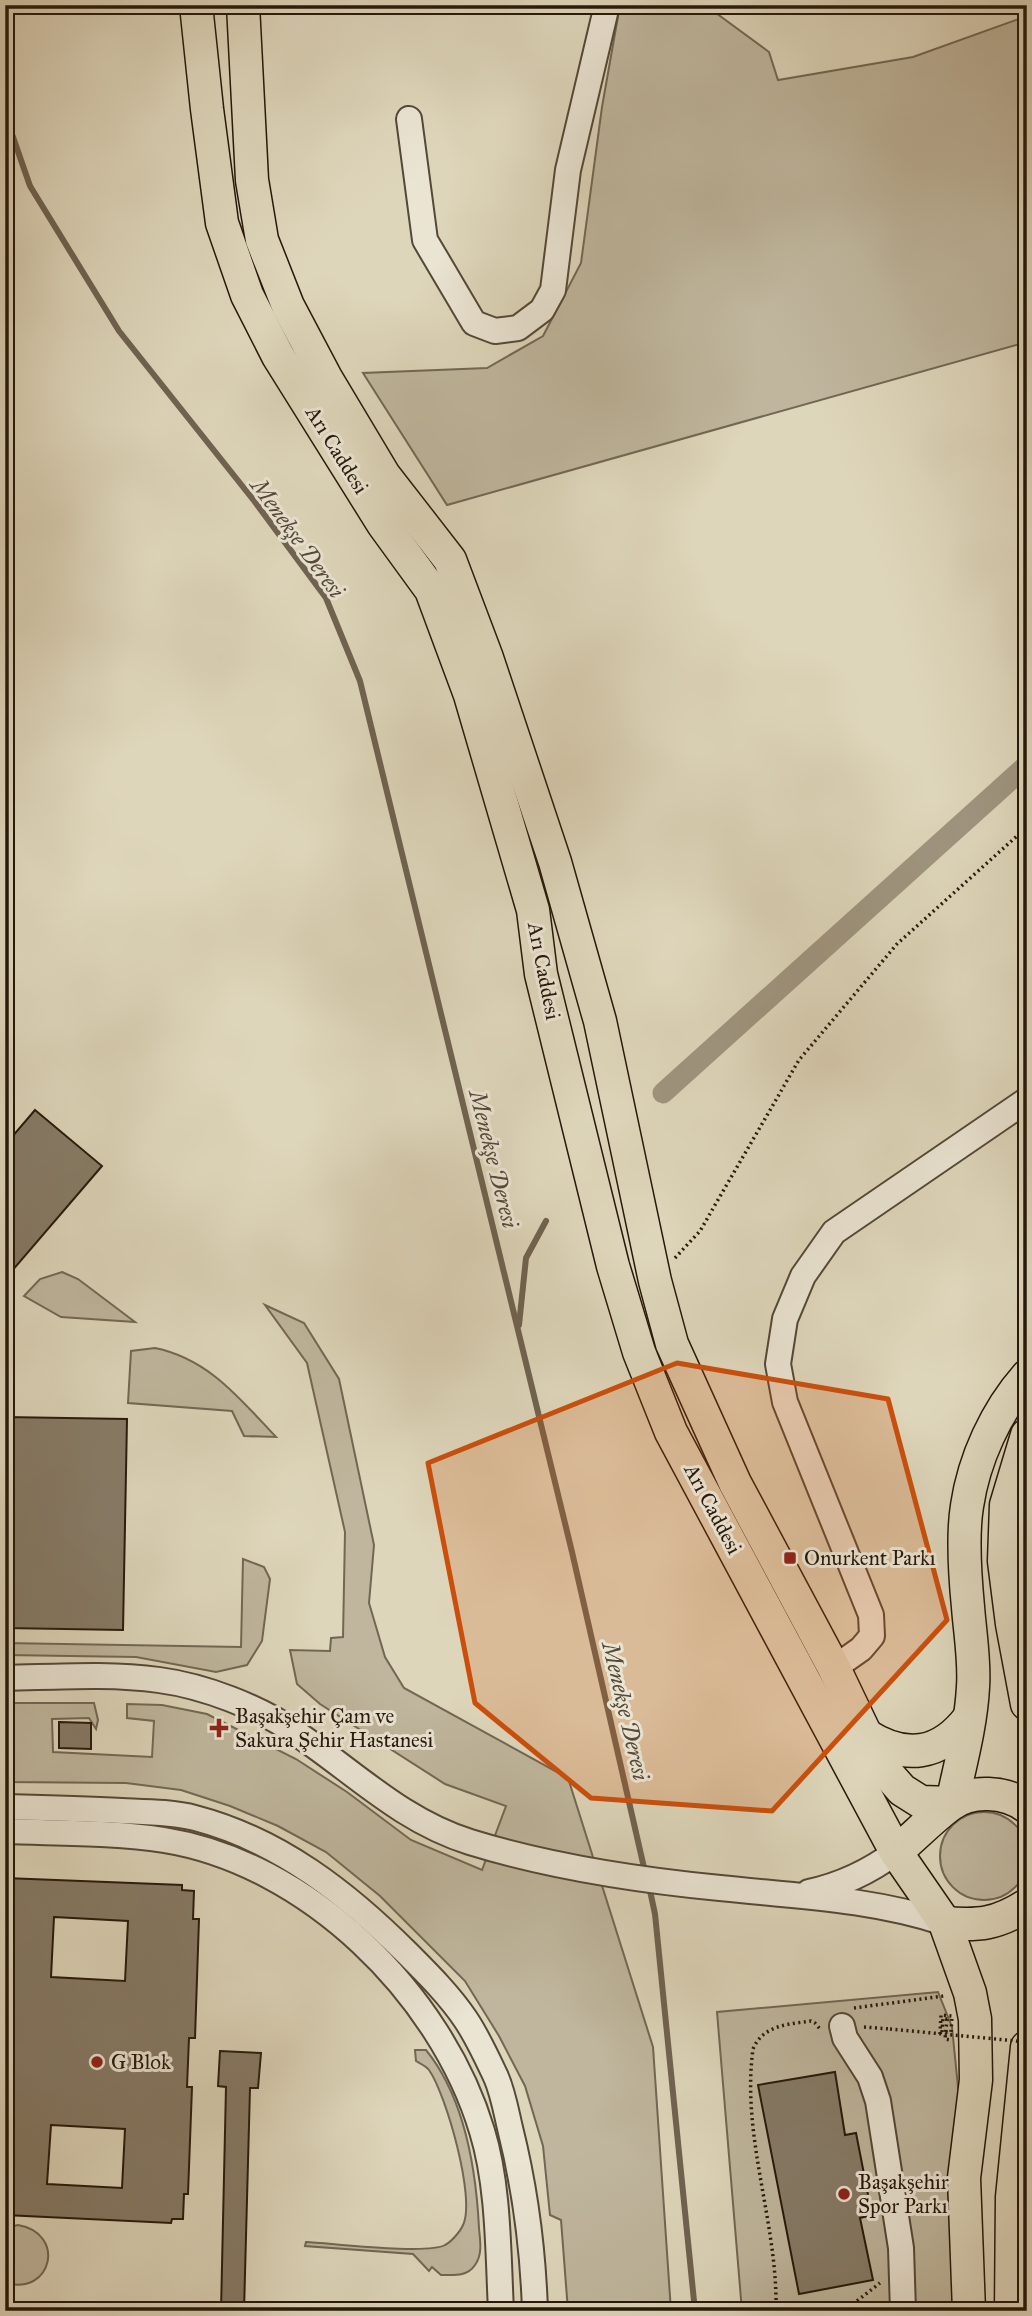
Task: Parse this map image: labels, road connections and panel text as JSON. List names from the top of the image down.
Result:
{
  "streets": {
    "main road": ["Arı Caddesi"]
  },
  "water": ["Menekşe Deresi"],
  "places": {
    "transit": ["Onurkent Parkı"],
    "health": ["Başakşehir Çam ve Sakura Şehir Hastanesi"],
    "other": ["G Blok", "Başakşehir Spor Parkı"]
  }
}
